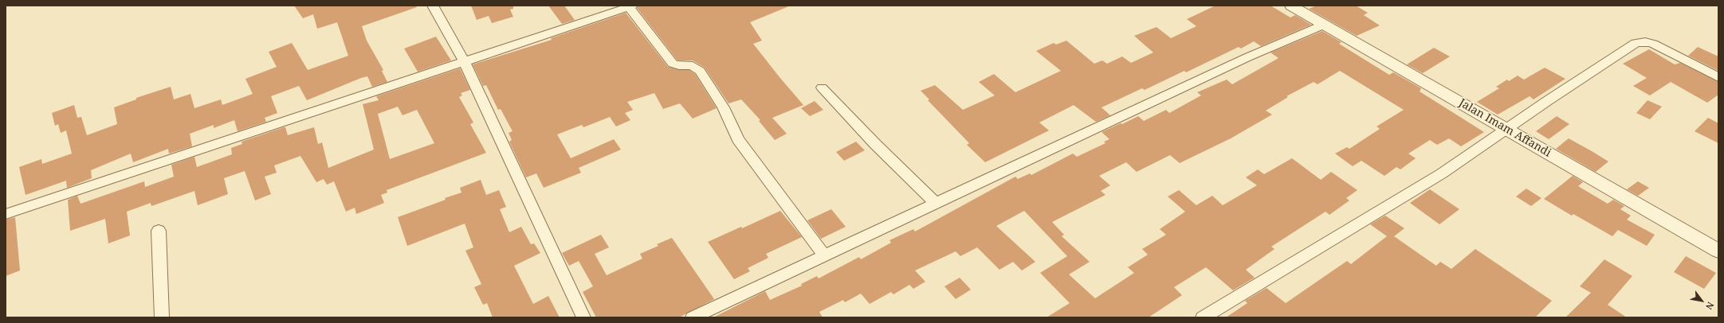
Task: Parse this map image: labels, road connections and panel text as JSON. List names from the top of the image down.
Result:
{
  "streets": {
    "street": ["Jalan Imam Affandi"]
  },
  "north": "bottom right"
}
